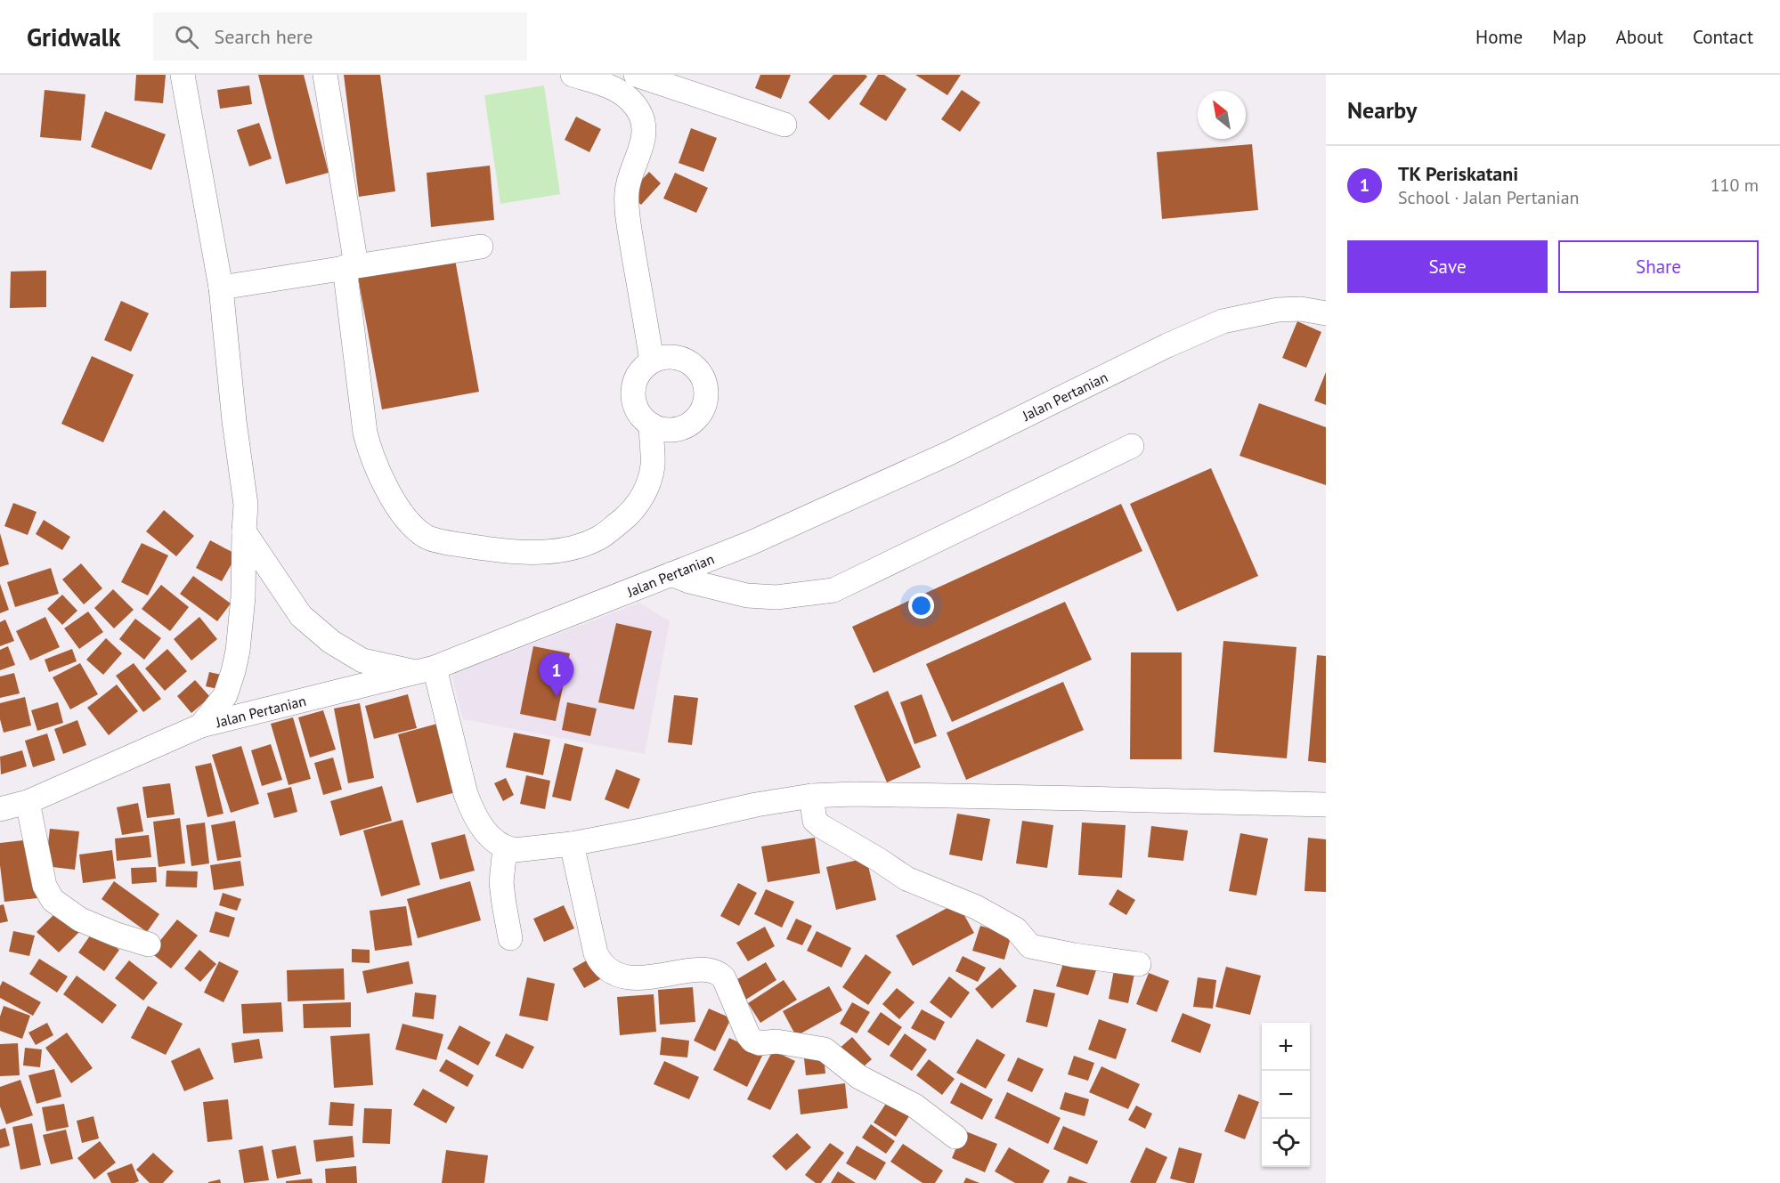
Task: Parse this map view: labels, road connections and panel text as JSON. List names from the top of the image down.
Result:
{
  "streets": {
    "street": ["Jalan Pertanian"]
  },
  "north": "top left",
  "page": {
    "header": "Gridwalk",
    "search": "Search here",
    "nav": [
      "Home",
      "Map",
      "About",
      "Contact"
    ],
    "heading": "Nearby",
    "list": [
      {
        "mark": "1",
        "name": "TK Periskatani",
        "note": "School · Jalan Pertanian",
        "value": "110 m"
      }
    ],
    "buttons": ["Save", "Share"],
    "pins": "1",
    "map_buttons": ["+", "−"]
  }
}
